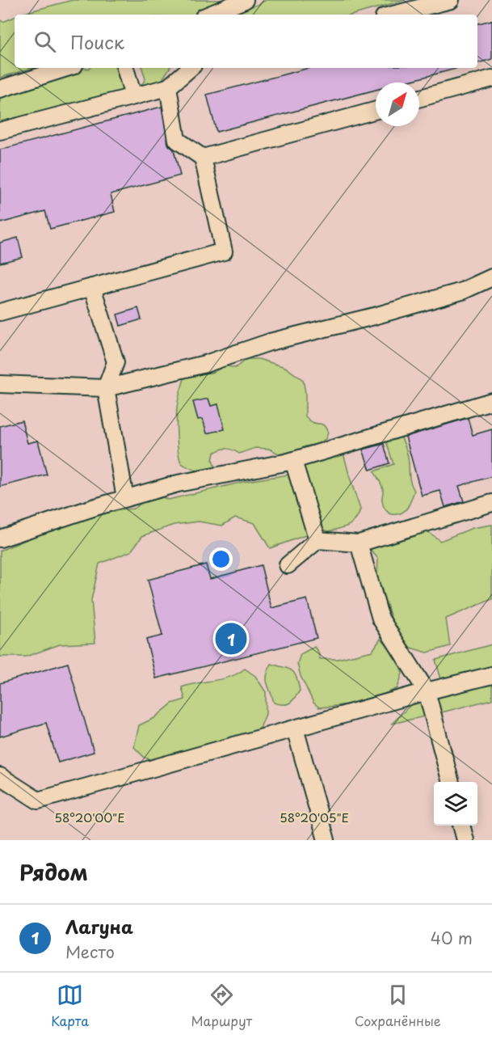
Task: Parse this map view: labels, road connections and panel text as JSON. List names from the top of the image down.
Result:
{
  "north": "top right",
  "page": {
    "search": "Поиск",
    "pins": "1",
    "heading": "Рядом",
    "list": [
      {
        "mark": "1",
        "name": "Лагуна",
        "note": "Место",
        "value": "40 m"
      }
    ],
    "nav": ["Карта", "Маршрут", "Сохранённые"]
  },
  "coordinates": ["58°20'00\"E", "58°20'05\"E"]
}
